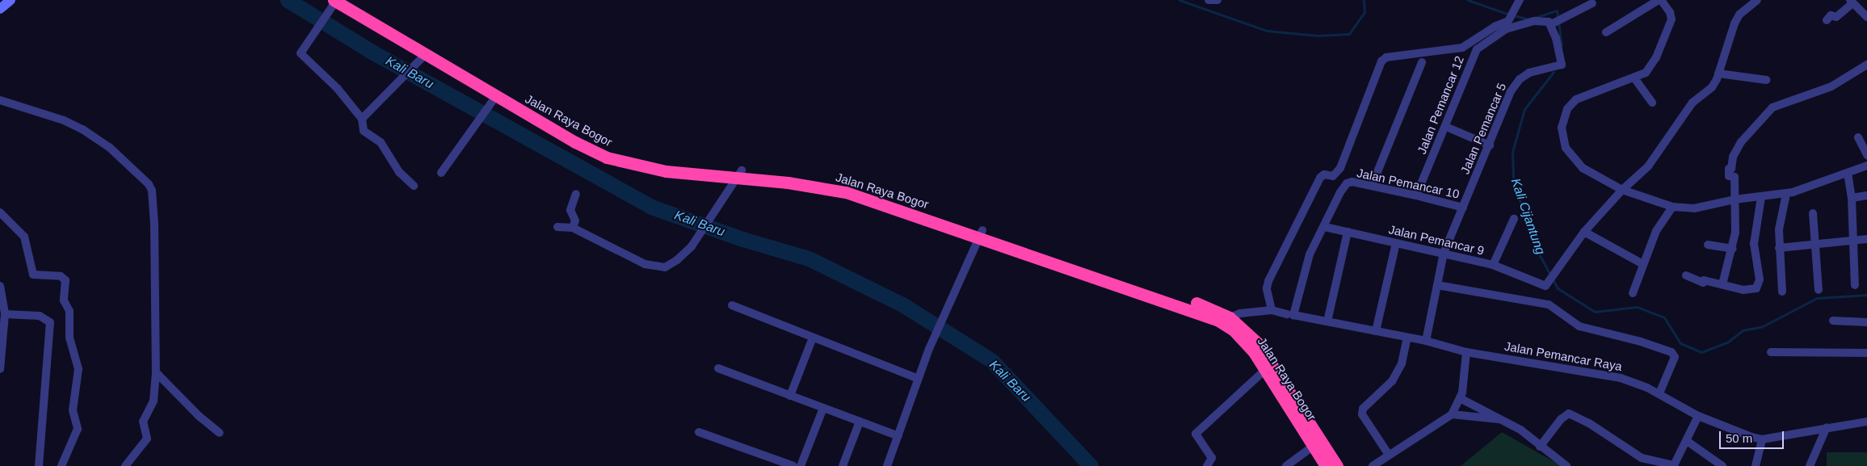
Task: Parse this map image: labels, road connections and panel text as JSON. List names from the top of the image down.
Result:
{
  "streets": {
    "highway": ["Jalan Raya Bogor"],
    "street": [
      "Jalan Pemancar 12",
      "Jalan Pemancar 5",
      "Jalan Pemancar 10",
      "Jalan Pemancar 9",
      "Jalan Pemancar Raya"
    ]
  },
  "crossings": [
    ["Jalan Pemancar 12", "Jalan Pemancar 5"],
    ["Jalan Pemancar 12", "Jalan Pemancar 10"],
    ["Jalan Pemancar 5", "Jalan Pemancar 10"],
    ["Jalan Pemancar 5", "Jalan Pemancar 9"],
    ["Jalan Pemancar 5", "Jalan Pemancar Raya"],
    ["Jalan Pemancar 10", "Jalan Pemancar 9"],
    ["Jalan Pemancar 10", "Jalan Pemancar Raya"]
  ],
  "water": ["Kali Baru", "Kali Cijantung"],
  "scale_bar": "50 m"
}
